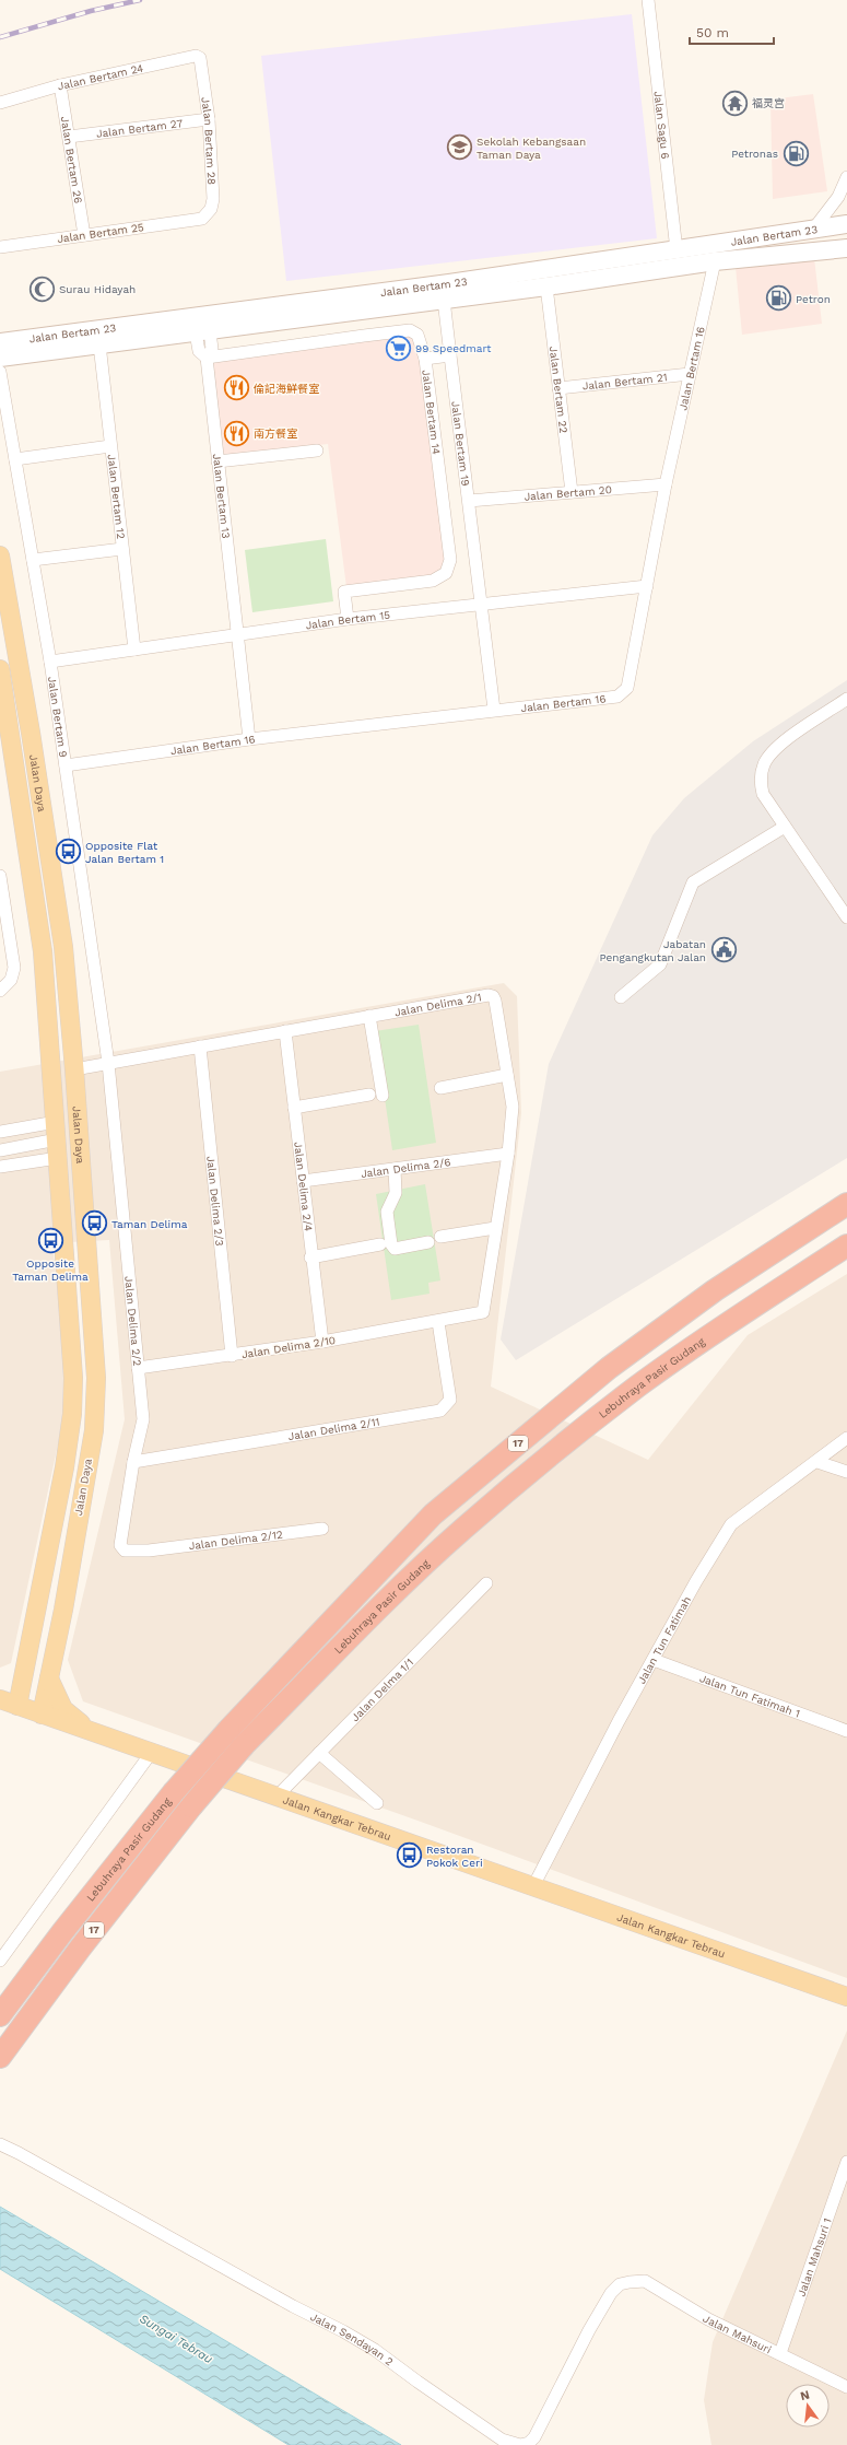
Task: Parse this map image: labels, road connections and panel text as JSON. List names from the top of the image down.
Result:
{
  "streets": {
    "highway": ["Lebuhraya Pasir Gudang", "17"],
    "main road": ["Jalan Daya", "Jalan Kangkar Tebrau"],
    "street": [
      "Jalan Bertam 24",
      "Jalan Sagu 6",
      "Jalan Bertam 27",
      "Jalan Bertam 28",
      "Jalan Bertam 26",
      "Jalan Bertam 25",
      "Jalan Bertam 23",
      "Jalan Bertam 16",
      "Jalan Bertam 21",
      "Jalan Bertam 22",
      "Jalan Bertam 14",
      "Jalan Bertam 19",
      "Jalan Bertam 20",
      "Jalan Bertam 13",
      "Jalan Bertam 12",
      "Jalan Bertam 15",
      "Jalan Bertam 9",
      "Jalan Delima 2/1",
      "Jalan Delima 2/6",
      "Jalan Delima 2/4",
      "Jalan Delima 2/3",
      "Jalan Delima 2/2",
      "Jalan Delima 2/10",
      "Jalan Delima 2/11",
      "Jalan Delima 2/12",
      "Jalan Tun Fatimah",
      "Jalan Delma 1/1",
      "Jalan Tun Fatimah 1",
      "Jalan Mahsuri 1",
      "Jalan Mahsuri",
      "Jalan Sendayan 2"
    ]
  },
  "crossings": [
    ["Jalan Bertam 24", "Jalan Bertam 28"],
    ["Jalan Bertam 24", "Jalan Bertam 26"],
    ["Jalan Sagu 6", "Jalan Bertam 23"],
    ["Jalan Bertam 27", "Jalan Bertam 28"],
    ["Jalan Bertam 27", "Jalan Bertam 26"],
    ["Jalan Bertam 28", "Jalan Bertam 25"],
    ["Jalan Bertam 26", "Jalan Bertam 25"],
    ["Jalan Bertam 23", "Jalan Bertam 16"],
    ["Jalan Bertam 23", "Jalan Bertam 22"],
    ["Jalan Bertam 23", "Jalan Bertam 19"],
    ["Jalan Bertam 23", "Jalan Bertam 13"],
    ["Jalan Bertam 23", "Jalan Bertam 12"],
    ["Jalan Bertam 16", "Jalan Bertam 21"],
    ["Jalan Bertam 16", "Jalan Bertam 19"],
    ["Jalan Bertam 16", "Jalan Bertam 20"],
    ["Jalan Bertam 16", "Jalan Bertam 13"],
    ["Jalan Bertam 16", "Jalan Bertam 15"],
    ["Jalan Bertam 16", "Jalan Bertam 9"],
    ["Jalan Bertam 21", "Jalan Bertam 22"],
    ["Jalan Bertam 22", "Jalan Bertam 20"],
    ["Jalan Bertam 14", "Jalan Bertam 13"],
    ["Jalan Bertam 14", "Jalan Bertam 15"],
    ["Jalan Bertam 19", "Jalan Bertam 20"],
    ["Jalan Bertam 19", "Jalan Bertam 15"],
    ["Jalan Bertam 13", "Jalan Bertam 15"],
    ["Jalan Bertam 12", "Jalan Bertam 15"],
    ["Jalan Bertam 15", "Jalan Bertam 9"],
    ["Jalan Bertam 9", "Jalan Delima 2/1"],
    ["Jalan Bertam 9", "Jalan Delima 2/2"],
    ["Jalan Daya", "Jalan Delima 2/1"],
    ["Jalan Daya", "Jalan Kangkar Tebrau"],
    ["Jalan Delima 2/1", "Jalan Delima 2/6"],
    ["Jalan Delima 2/1", "Jalan Delima 2/4"],
    ["Jalan Delima 2/1", "Jalan Delima 2/3"],
    ["Jalan Delima 2/1", "Jalan Delima 2/2"],
    ["Jalan Delima 2/1", "Jalan Delima 2/10"],
    ["Jalan Delima 2/1", "Jalan Delima 2/11"],
    ["Jalan Delima 2/6", "Jalan Delima 2/4"],
    ["Jalan Delima 2/4", "Jalan Delima 2/10"],
    ["Jalan Delima 2/3", "Jalan Delima 2/10"],
    ["Jalan Delima 2/2", "Jalan Delima 2/10"],
    ["Jalan Delima 2/2", "Jalan Delima 2/11"],
    ["Jalan Delima 2/2", "Jalan Delima 2/12"],
    ["Jalan Delima 2/10", "Jalan Delima 2/11"],
    ["Jalan Tun Fatimah", "Jalan Tun Fatimah 1"],
    ["Jalan Tun Fatimah", "Jalan Kangkar Tebrau"],
    ["Jalan Delma 1/1", "Jalan Kangkar Tebrau"],
    ["Jalan Mahsuri 1", "Jalan Mahsuri"],
    ["Jalan Mahsuri", "Jalan Sendayan 2"]
  ],
  "water": ["Sungai Tebrau"],
  "places": {
    "temple": ["福灵宫"],
    "school or university": ["Sekolah Kebangsaan Taman Daya"],
    "fuel station": ["Petronas", "Petron"],
    "mosque": ["Surau Hidayah"],
    "supermarket": ["99 Speedmart"],
    "restaurant": ["倫記海鮮餐室", "南方餐室"],
    "bus stop": [
      "Opposite Flat Jalan Bertam 1",
      "Taman Delima",
      "Opposite Taman Delima",
      "Restoran Pokok Ceri"
    ],
    "public building": ["Jabatan Pengangkutan Jalan"]
  },
  "scale_bar": "50 m",
  "north": "top"
}
